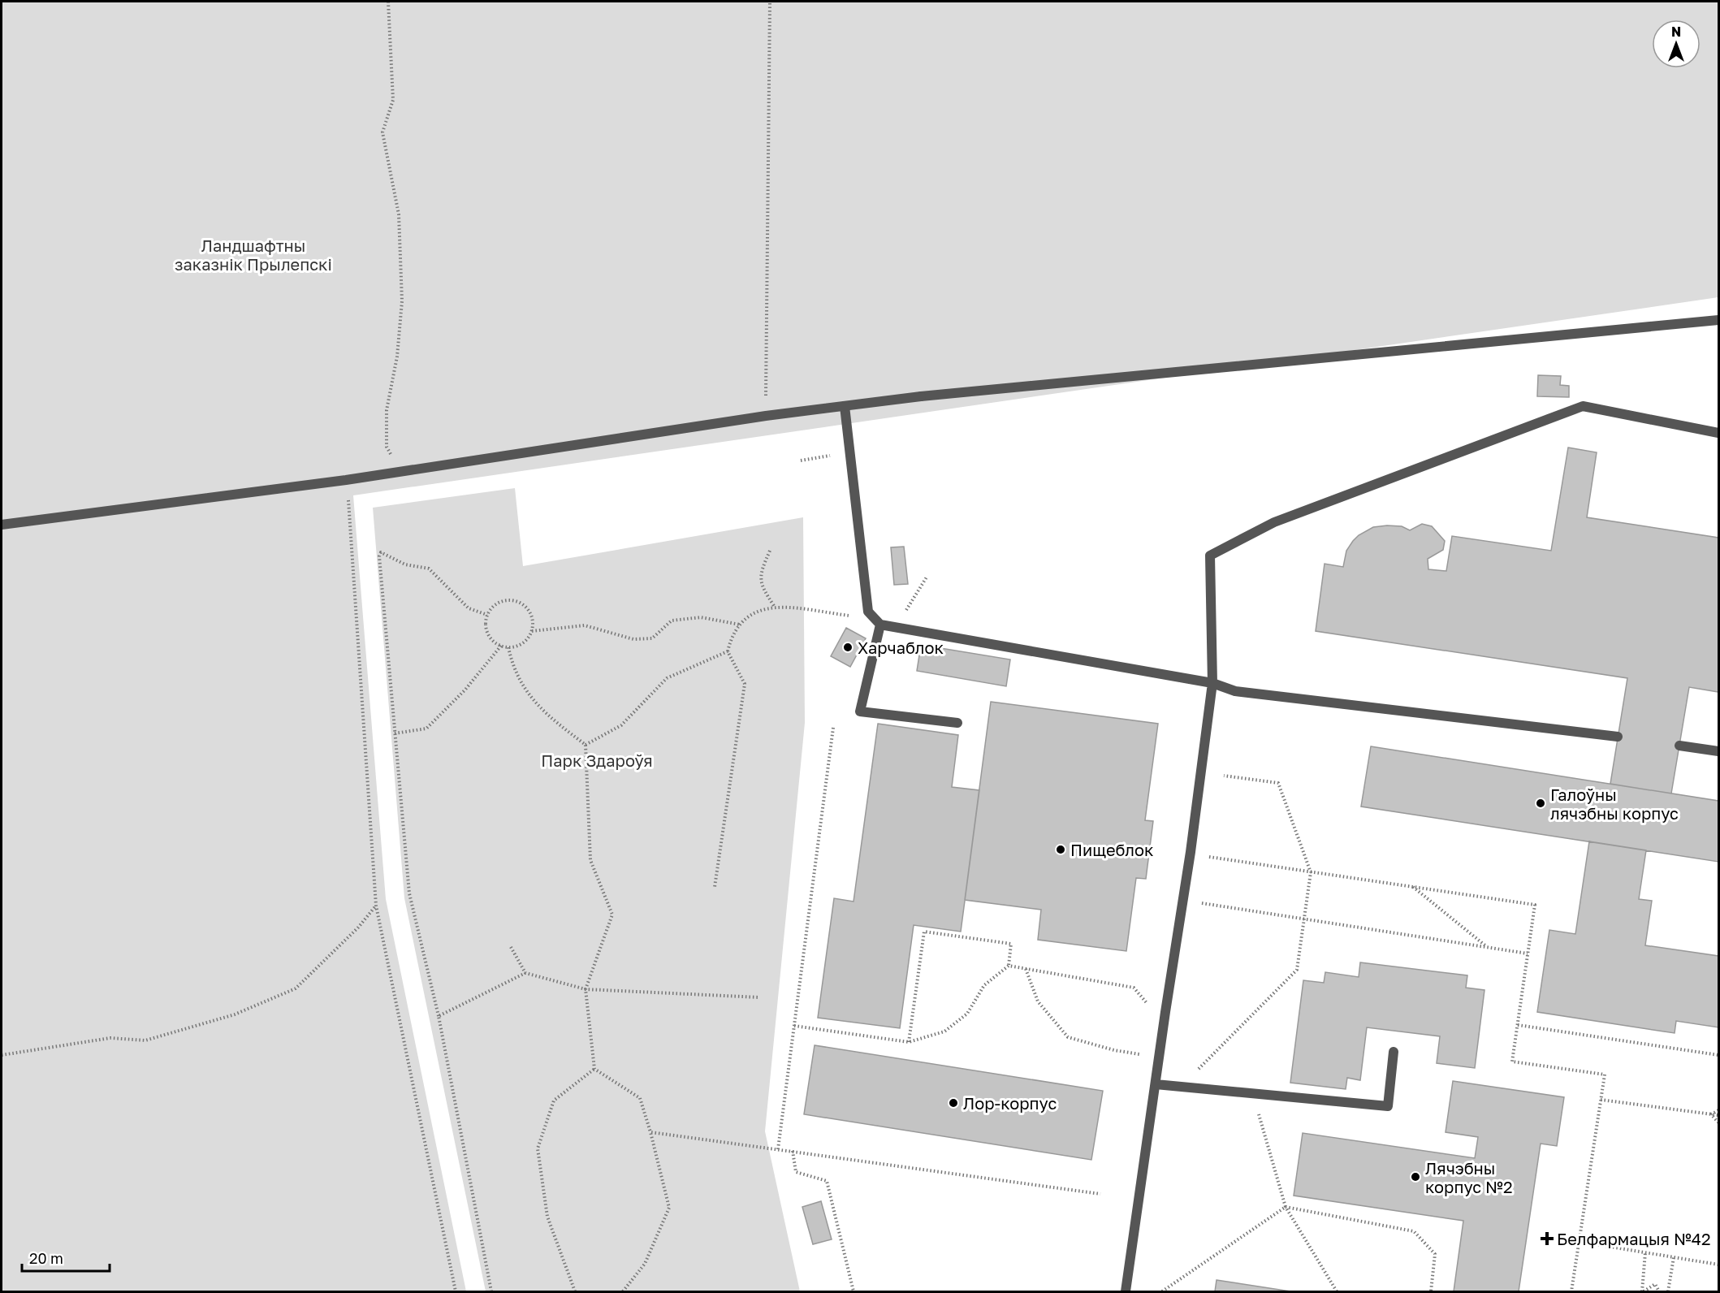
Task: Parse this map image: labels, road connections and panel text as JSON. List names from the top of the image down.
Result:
{
  "parks": ["Ландшафтны заказнік Прылепскі", "Парк Здароўя"],
  "places": {
    "other": [
      "Харчаблок",
      "Галоўны лячэбны корпус",
      "Пищеблок",
      "Лор-корпус",
      "Лячэбны корпус №2"
    ],
    "health": ["Белфармацыя №42"]
  },
  "scale_bar": "20 m",
  "north": "top"
}
